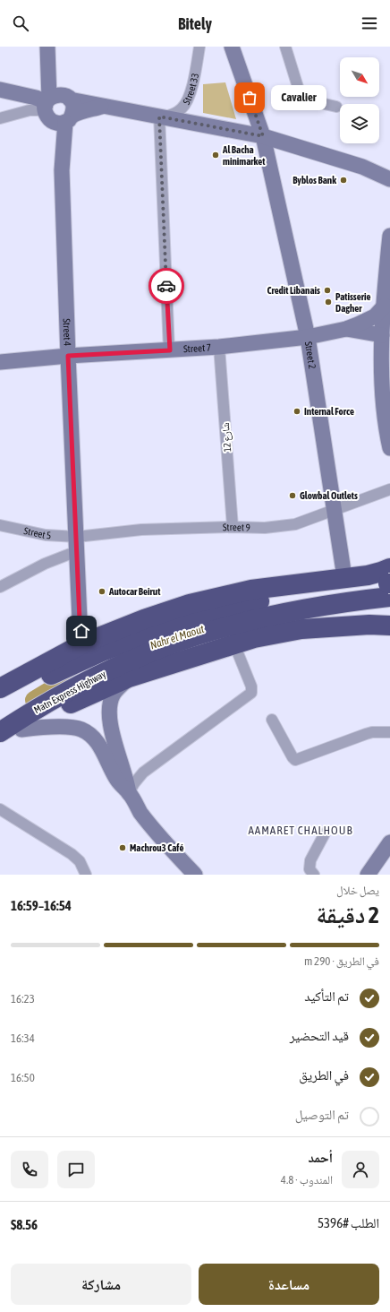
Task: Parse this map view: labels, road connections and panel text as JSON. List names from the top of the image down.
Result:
{
  "streets": {
    "highway": ["Matn Express Highway"],
    "street": [
      "Street 33",
      "Street 4",
      "Street 7",
      "Street 2",
      "شارع 12",
      "Street 9",
      "Street 5"
    ]
  },
  "crossings": [
    ["Street 4", "Street 7"],
    ["Street 4", "Street 9"],
    ["Street 4", "Street 5"],
    ["Street 7", "Street 2"],
    ["Street 7", "شارع 12"],
    ["Street 2", "Street 9"],
    ["شارع 12", "Street 9"],
    ["Street 9", "Street 5"]
  ],
  "districts": ["AAMARET CHALHOUB"],
  "water": ["Nahr el Maout"],
  "places": [
    "Cavalier",
    "Al Bacha minimarket",
    "Byblos Bank",
    "Credit Libanais",
    "Patisserie Dagher",
    "Internal Force",
    "Glowbal Outlets",
    "Autocar Beirut",
    "Machrou3 Café"
  ],
  "north": "bottom right",
  "page": {
    "header": "Bitely",
    "bubble": "Cavalier",
    "heading": ["2 دقيقة", "يصل خلال", "16:54–16:59"],
    "panel": [
      "أحمد",
      "المندوب · 4.8",
      "الطلب #5396",
      "$8.56"
    ],
    "bar": "في الطريق · 290 m",
    "list": [
      ["تم التأكيد", "16:23"],
      ["قيد التحضير", "16:34"],
      ["في الطريق", "16:50"],
      "تم التوصيل"
    ],
    "buttons": ["مساعدة", "مشاركة"]
  }
}
